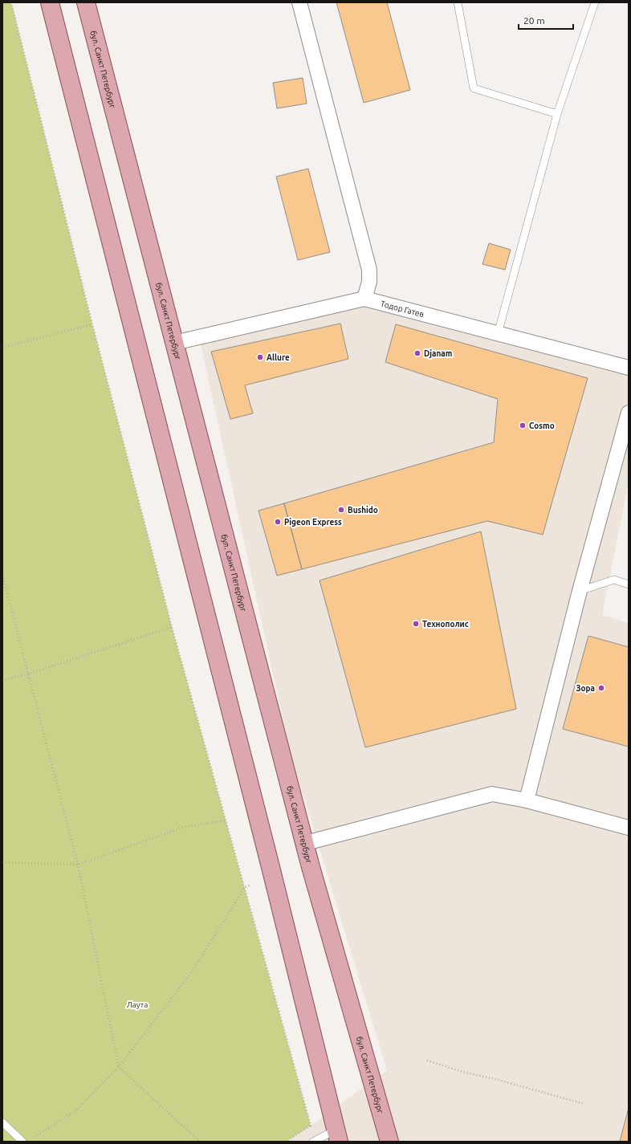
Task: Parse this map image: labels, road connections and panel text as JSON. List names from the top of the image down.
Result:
{
  "streets": {
    "main road": ["бул. Санкт Петербург"],
    "street": ["Тодор Гатев"]
  },
  "crossings": [
    ["бул. Санкт Петербург", "Тодор Гатев"]
  ],
  "parks": ["Лаута"],
  "places": [
    "Djanam",
    "Allure",
    "Cosmo",
    "Bushido",
    "Pigeon Express",
    "Технополис",
    "Зора"
  ],
  "scale_bar": "20 m"
}
